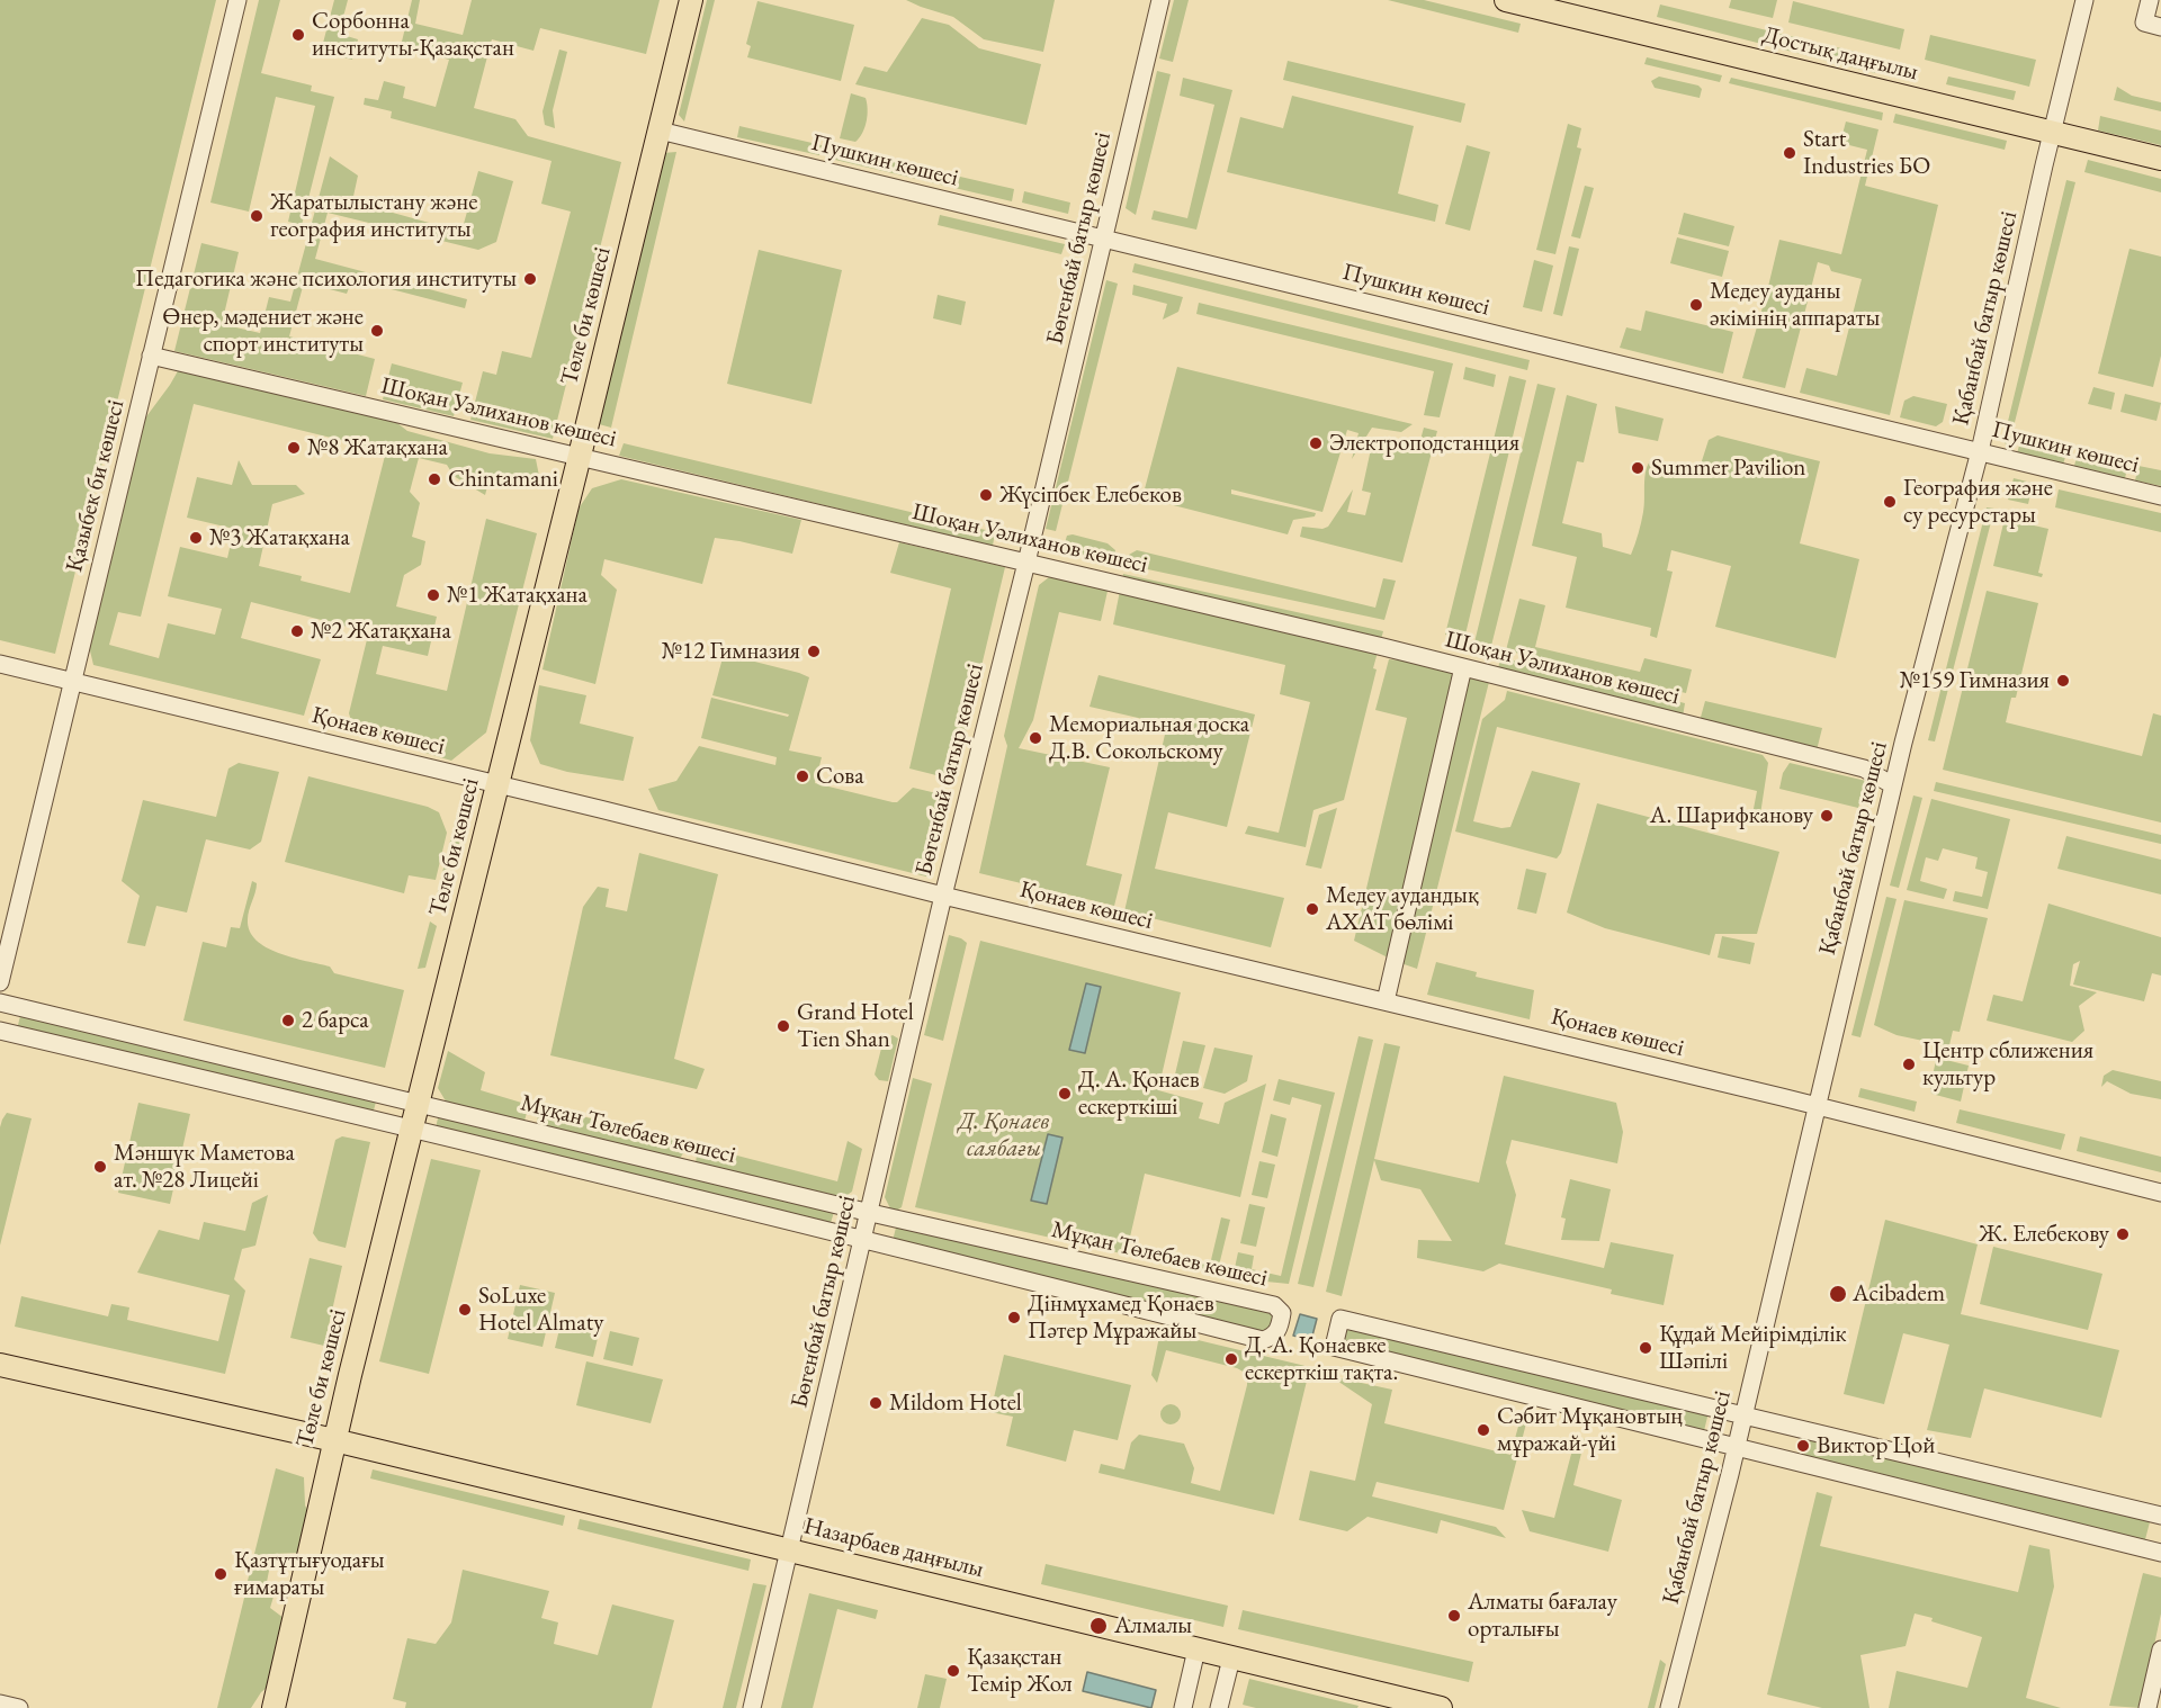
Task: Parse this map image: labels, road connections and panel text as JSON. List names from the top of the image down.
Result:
{
  "streets": {
    "main road": ["Достық даңғылы", "Төле би көшесі", "Назарбаев даңғылы"],
    "street": [
      "Пушкин көшесі",
      "Бөгенбай батыр көшесі",
      "Қабанбай батыр көшесі",
      "Шоқан Уәлиханов көшесі",
      "Қазыбек би көшесі",
      "Қонаев көшесі",
      "Мұқан Төлебаев көшесі"
    ]
  },
  "crossings": [
    ["Достық даңғылы", "Қабанбай батыр көшесі"],
    ["Пушкин көшесі", "Бөгенбай батыр көшесі"],
    ["Пушкин көшесі", "Төле би көшесі"],
    ["Пушкин көшесі", "Қабанбай батыр көшесі"],
    ["Бөгенбай батыр көшесі", "Шоқан Уәлиханов көшесі"],
    ["Бөгенбай батыр көшесі", "Қонаев көшесі"],
    ["Бөгенбай батыр көшесі", "Мұқан Төлебаев көшесі"],
    ["Бөгенбай батыр көшесі", "Назарбаев даңғылы"],
    ["Төле би көшесі", "Шоқан Уәлиханов көшесі"],
    ["Төле би көшесі", "Қонаев көшесі"],
    ["Төле би көшесі", "Мұқан Төлебаев көшесі"],
    ["Төле би көшесі", "Назарбаев даңғылы"],
    ["Қабанбай батыр көшесі", "Шоқан Уәлиханов көшесі"],
    ["Қабанбай батыр көшесі", "Қонаев көшесі"],
    ["Шоқан Уәлиханов көшесі", "Қазыбек би көшесі"],
    ["Қазыбек би көшесі", "Қонаев көшесі"]
  ],
  "parks": ["Д. Қонаев саябағы"],
  "places": [
    "Сорбонна институты-Қазақстан",
    "Start Industries БО",
    "Жаратылыстану және география институты",
    "Педагогика және психология институты",
    "Медеу ауданы әкімінің аппараты",
    "Өнер, мәдениет және спорт институты",
    "Электроподстанция",
    "№8 Жатақхана",
    "Summer Pavilion",
    "Chintamani",
    "Жүсіпбек Елебеков",
    "География және су ресурстары",
    "№3 Жатақхана",
    "№1 Жатақхана",
    "№2 Жатақхана",
    "№12 Гимназия",
    "№159 Гимназия",
    "Мемориальная доска Д.В. Сокольскому",
    "Сова",
    "А. Шарифканову",
    "Медеу аудандық АХАТ бөлімі",
    "2 барса",
    "Grand Hotel Tien Shan",
    "Центр сближения культур",
    "Д. А. Қонаев ескерткіші",
    "Мәншүк Маметова ат. №28 Лицейі",
    "Ж. Елебекову",
    "Acibadem",
    "SoLuxe Hotel Almaty",
    "Дінмұхамед Қонаев Пәтер Мұражайы",
    "Құдай Мейірімділік Шәпілі",
    "Д. А. Қонаевке ескерткіш тақта.",
    "Mildom Hotel",
    "Сәбит Мұқановтың мұражай-үйі",
    "Виктор Цой",
    "Қазтұтығуодағы ғимараты",
    "Алматы бағалау орталығы",
    "Алмалы",
    "Қазақстан Темір Жол"
  ]
}
